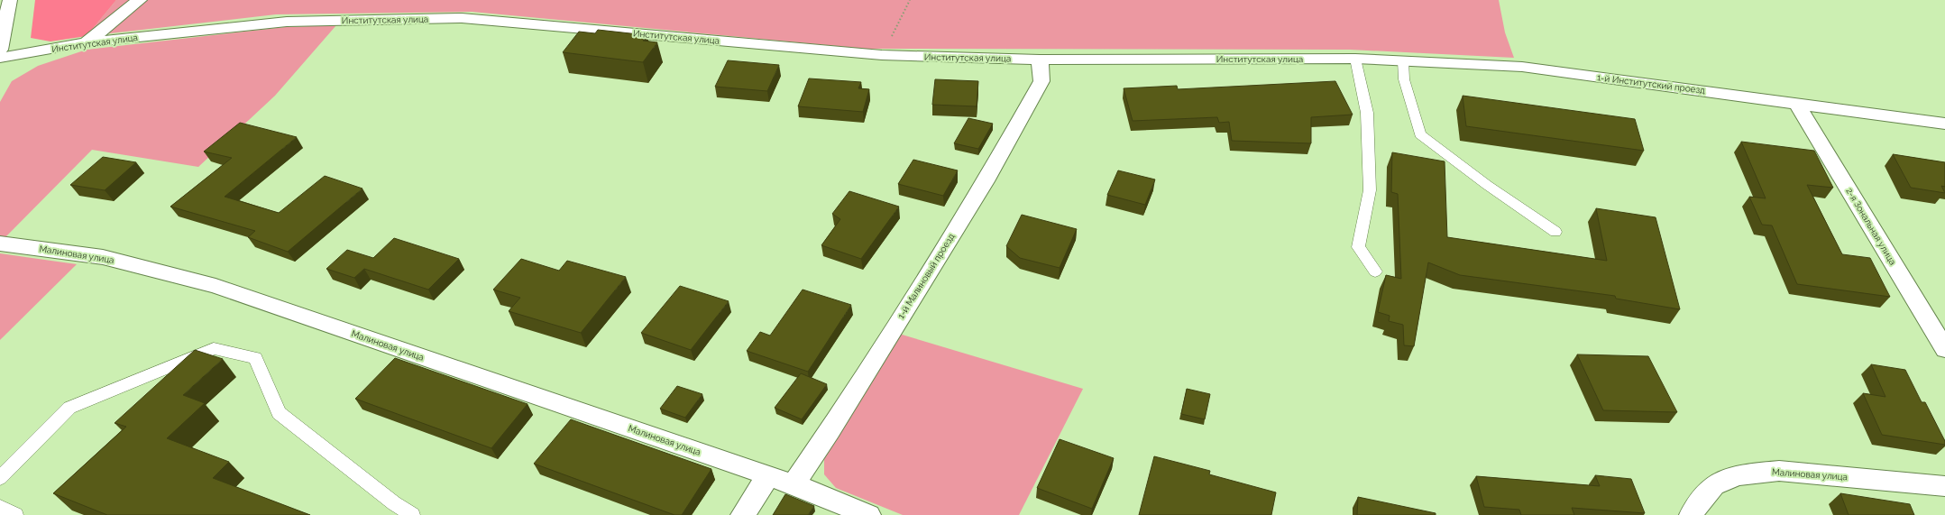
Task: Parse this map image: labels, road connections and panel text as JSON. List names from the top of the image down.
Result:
{
  "streets": {
    "street": [
      "Институтская улица",
      "1-й Институтский проезд",
      "2-я Зональная улица",
      "Малиновая улица",
      "1-й Малиновый проезд"
    ]
  },
  "crossings": [
    ["Институтская улица", "1-й Институтский проезд"],
    ["Институтская улица", "1-й Малиновый проезд"],
    ["1-й Институтский проезд", "2-я Зональная улица"],
    ["Малиновая улица", "1-й Малиновый проезд"]
  ]
}
